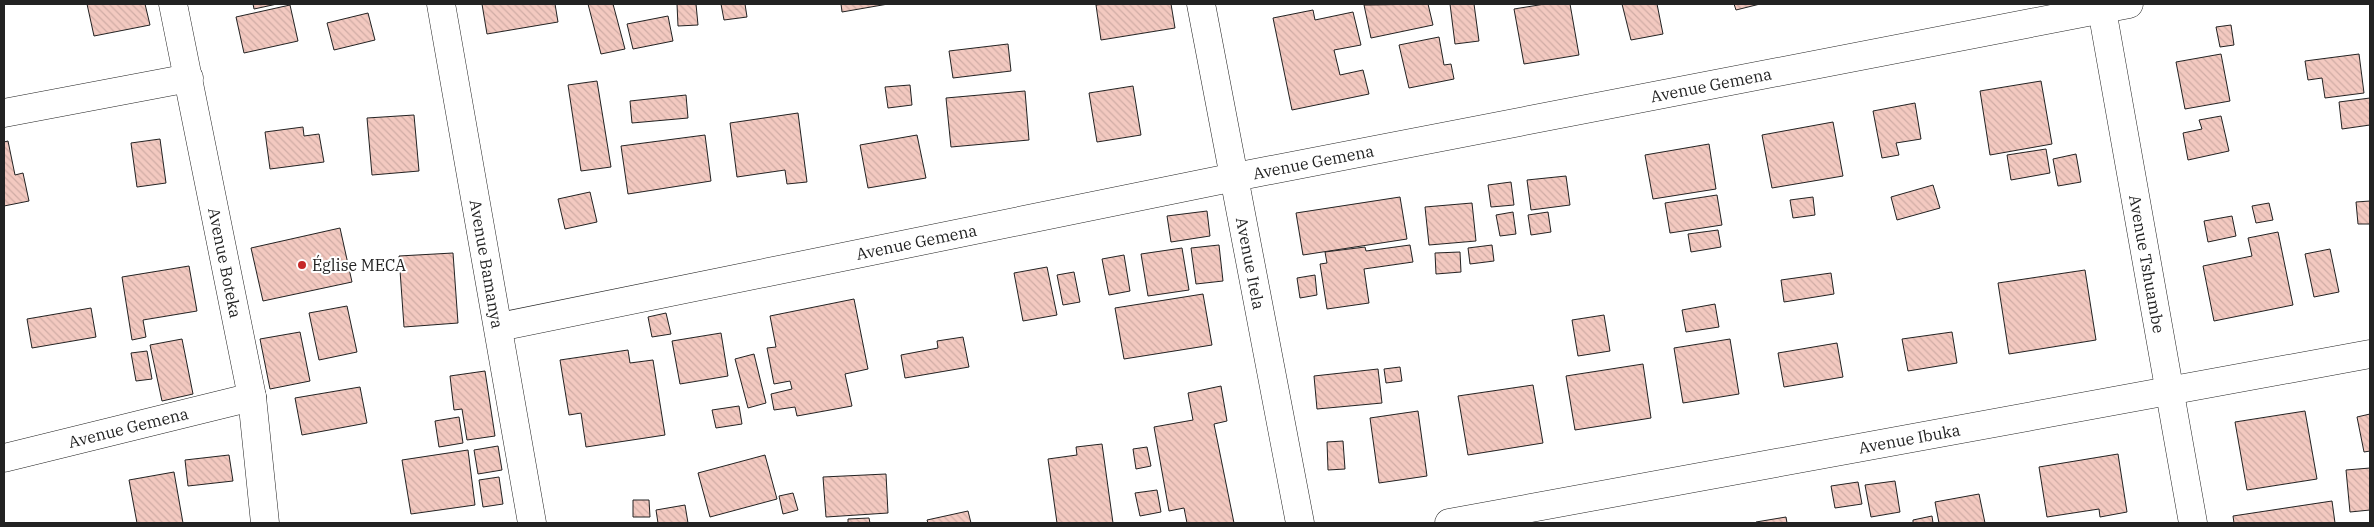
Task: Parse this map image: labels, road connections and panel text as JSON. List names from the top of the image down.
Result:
{
  "streets": {
    "street": [
      "Avenue Gemena",
      "Avenue Boteka",
      "Avenue Bamanya",
      "Avenue Itela",
      "Avenue Tshuambe",
      "Avenue Ibuka"
    ]
  },
  "crossings": [
    ["Avenue Gemena", "Avenue Boteka"],
    ["Avenue Gemena", "Avenue Bamanya"],
    ["Avenue Gemena", "Avenue Itela"],
    ["Avenue Gemena", "Avenue Tshuambe"],
    ["Avenue Tshuambe", "Avenue Ibuka"]
  ],
  "places": ["Église MECA"]
}
